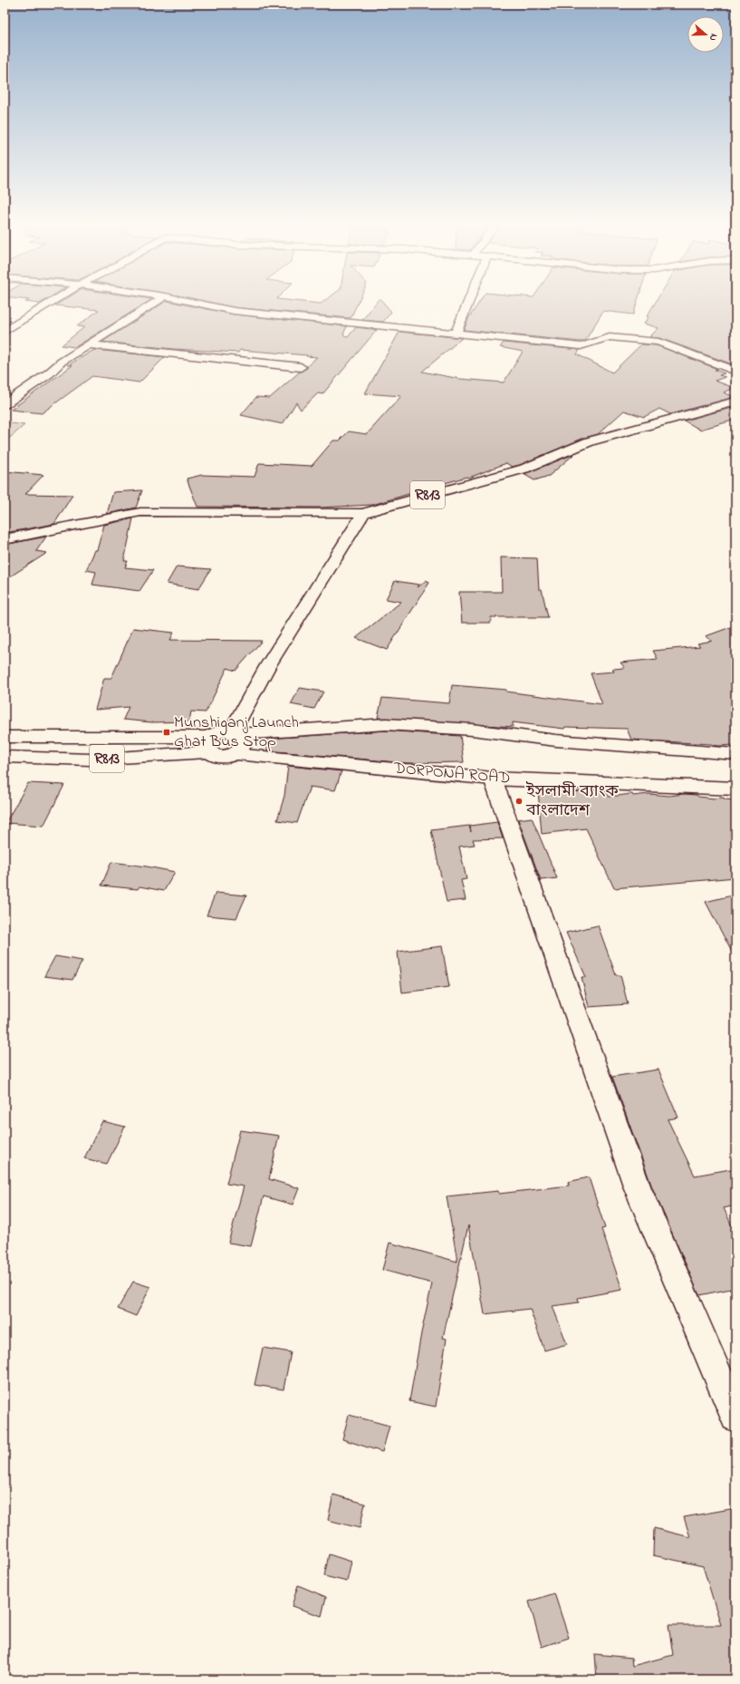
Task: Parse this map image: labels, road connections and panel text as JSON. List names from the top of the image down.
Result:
{
  "streets": {
    "street": ["R813", "DORPONA ROAD"]
  },
  "crossings": [
    ["R813", "DORPONA ROAD"]
  ],
  "places": {
    "transit": ["Munshiganj Launch Ghat Bus Stop"],
    "other": ["ইসলামী ব্যাংক বাংলাদেশ"]
  },
  "north": "right"
}
